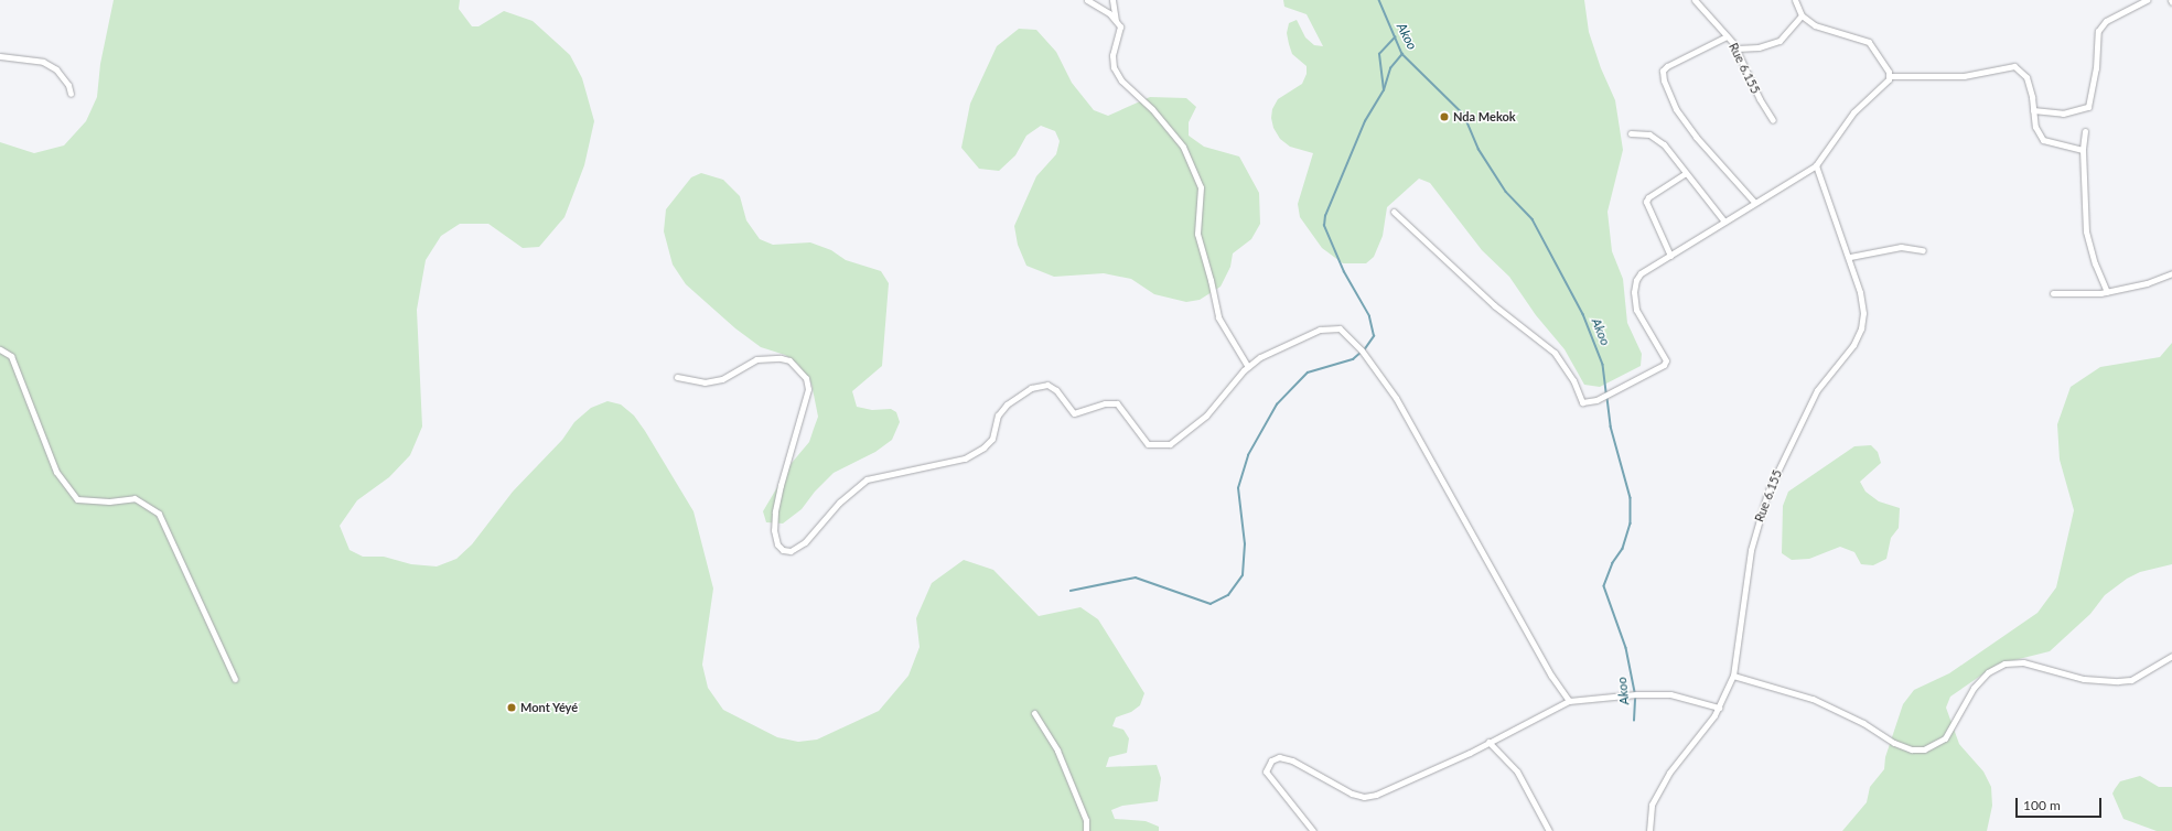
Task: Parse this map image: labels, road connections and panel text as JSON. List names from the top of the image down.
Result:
{
  "streets": {
    "street": ["Rue 6.155"]
  },
  "water": ["Akoo"],
  "places": ["Nda Mekok", "Mont Yéyé"],
  "scale_bar": "100 m"
}
